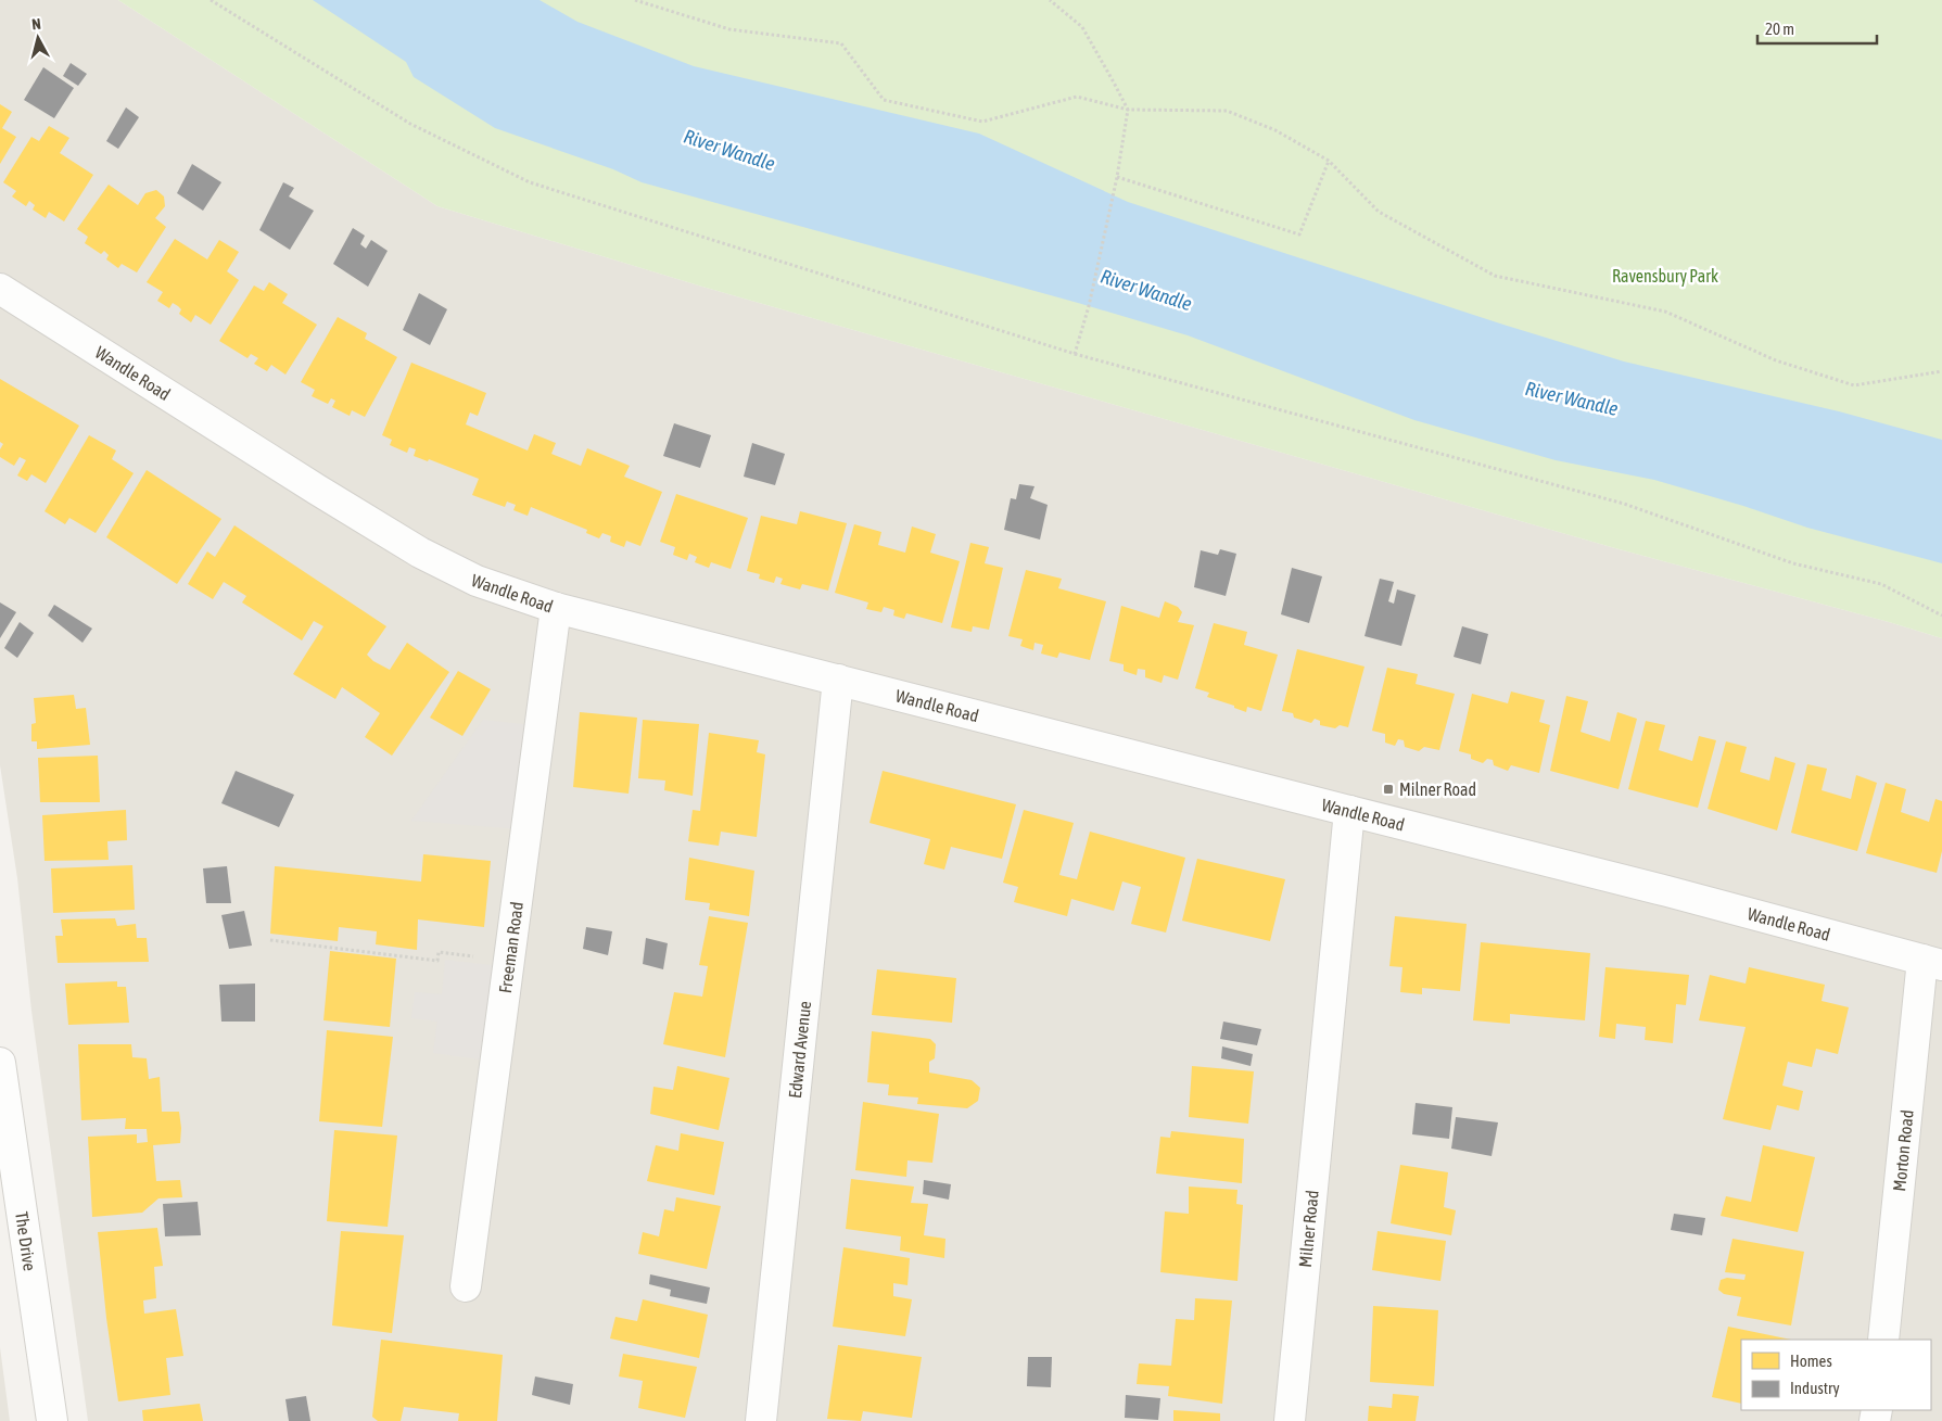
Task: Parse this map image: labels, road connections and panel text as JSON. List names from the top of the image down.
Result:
{
  "streets": {
    "street": [
      "Wandle Road",
      "Freeman Road",
      "Edward Avenue",
      "Morton Road",
      "Milner Road",
      "The Drive"
    ]
  },
  "crossings": [
    ["Wandle Road", "Freeman Road"],
    ["Wandle Road", "Edward Avenue"],
    ["Wandle Road", "Morton Road"],
    ["Wandle Road", "Milner Road"]
  ],
  "water": ["River Wandle"],
  "parks": ["Ravensbury Park"],
  "places": {
    "transit": ["Milner Road"]
  },
  "legend": ["Homes", "Industry"],
  "scale_bar": "20 m",
  "north": "top"
}
